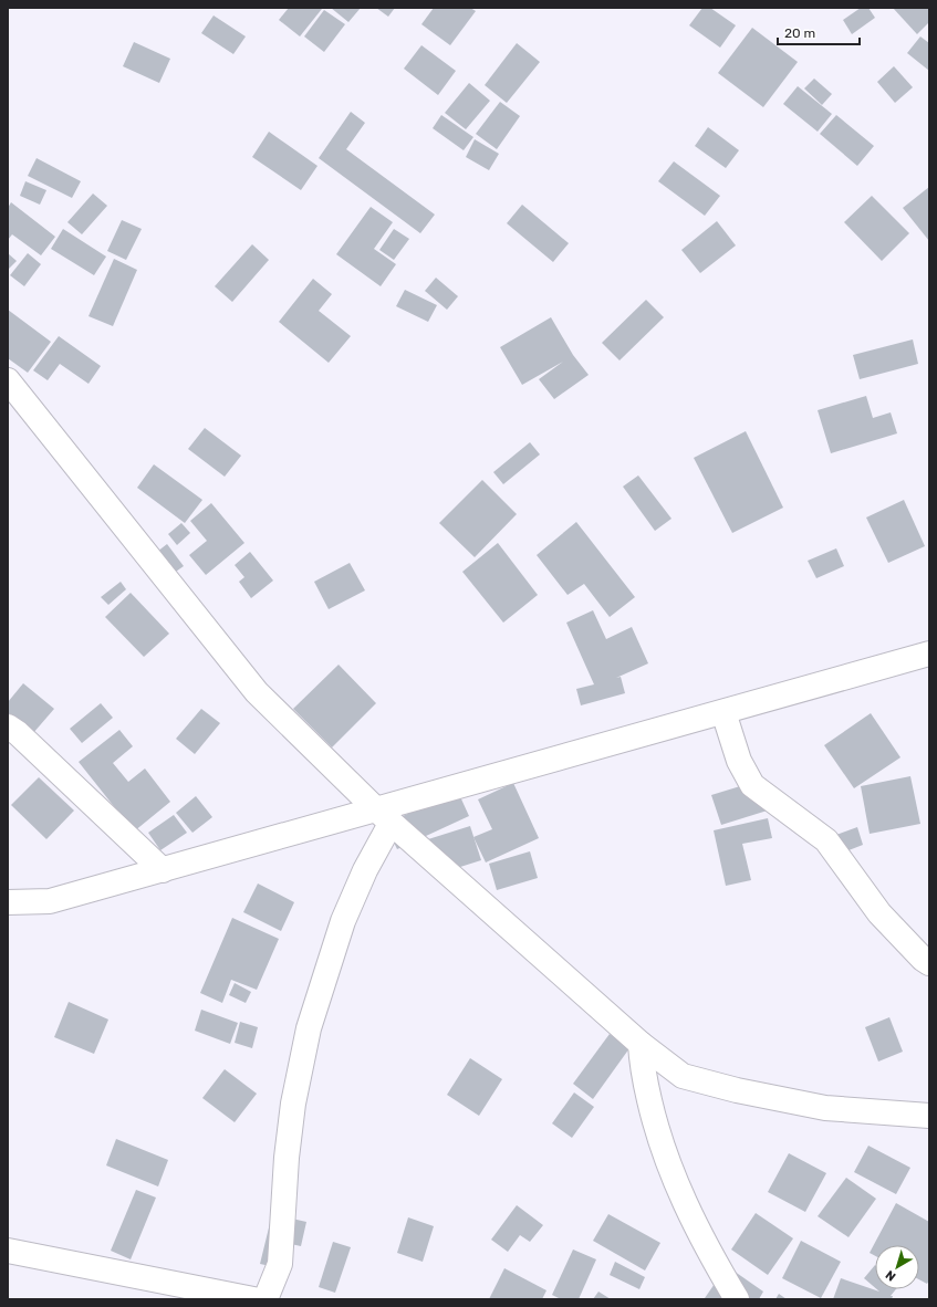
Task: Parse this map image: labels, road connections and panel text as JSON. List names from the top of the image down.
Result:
{
  "scale_bar": "20 m",
  "north": "bottom left"
}
